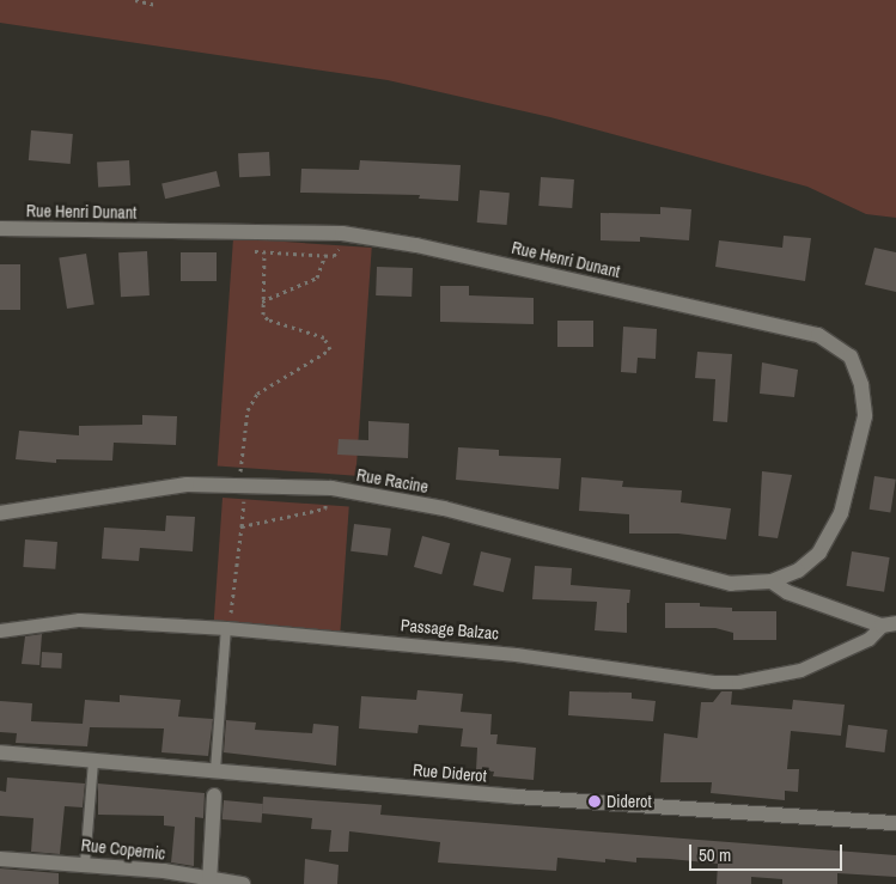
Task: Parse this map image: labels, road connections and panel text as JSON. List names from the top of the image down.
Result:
{
  "streets": {
    "street": [
      "Rue Henri Dunant",
      "Rue Racine",
      "Passage Balzac",
      "Rue Diderot",
      "Rue Copernic"
    ]
  },
  "crossings": [
    ["Rue Henri Dunant", "Rue Racine"],
    ["Rue Henri Dunant", "Passage Balzac"],
    ["Rue Racine", "Passage Balzac"]
  ],
  "places": ["Diderot"],
  "scale_bar": "50 m"
}
